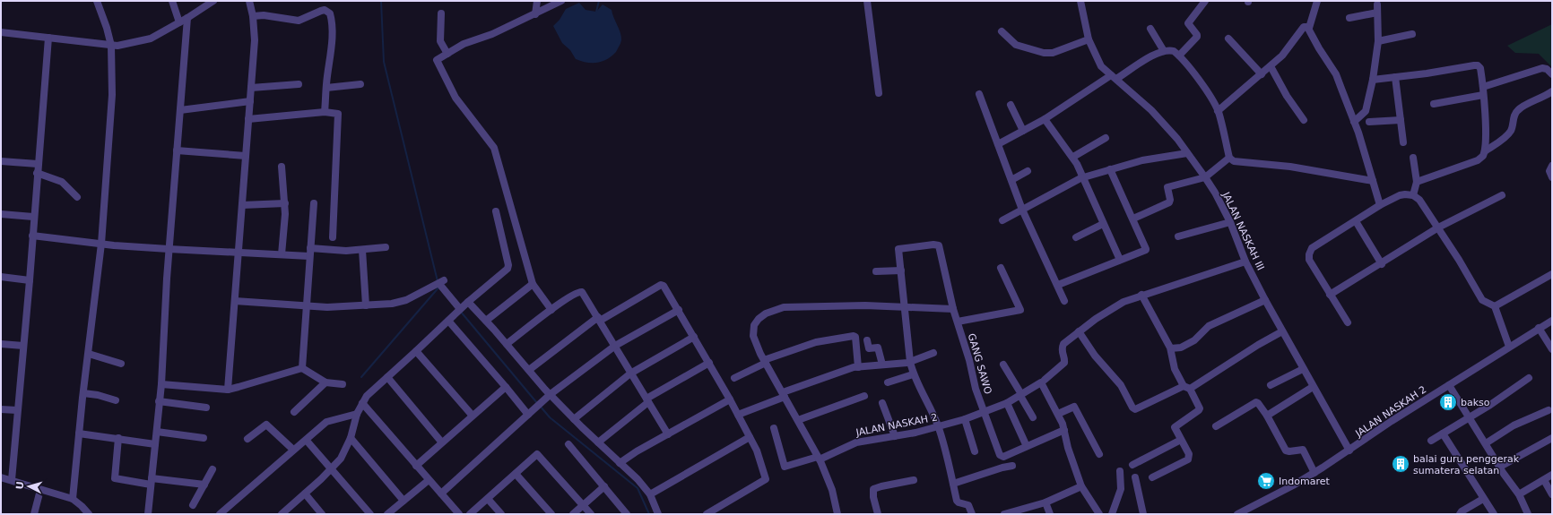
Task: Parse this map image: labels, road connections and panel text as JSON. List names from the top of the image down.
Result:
{
  "streets": {
    "street": ["JALAN NASKAH III", "GANG SAWO", "JALAN NASKAH 2"]
  },
  "crossings": [
    ["JALAN NASKAH III", "JALAN NASKAH 2"],
    ["GANG SAWO", "JALAN NASKAH 2"]
  ],
  "places": {
    "building": ["bakso", "balai guru penggerak sumatera selatan"],
    "supermarket": ["Indomaret"]
  },
  "north": "left"
}
